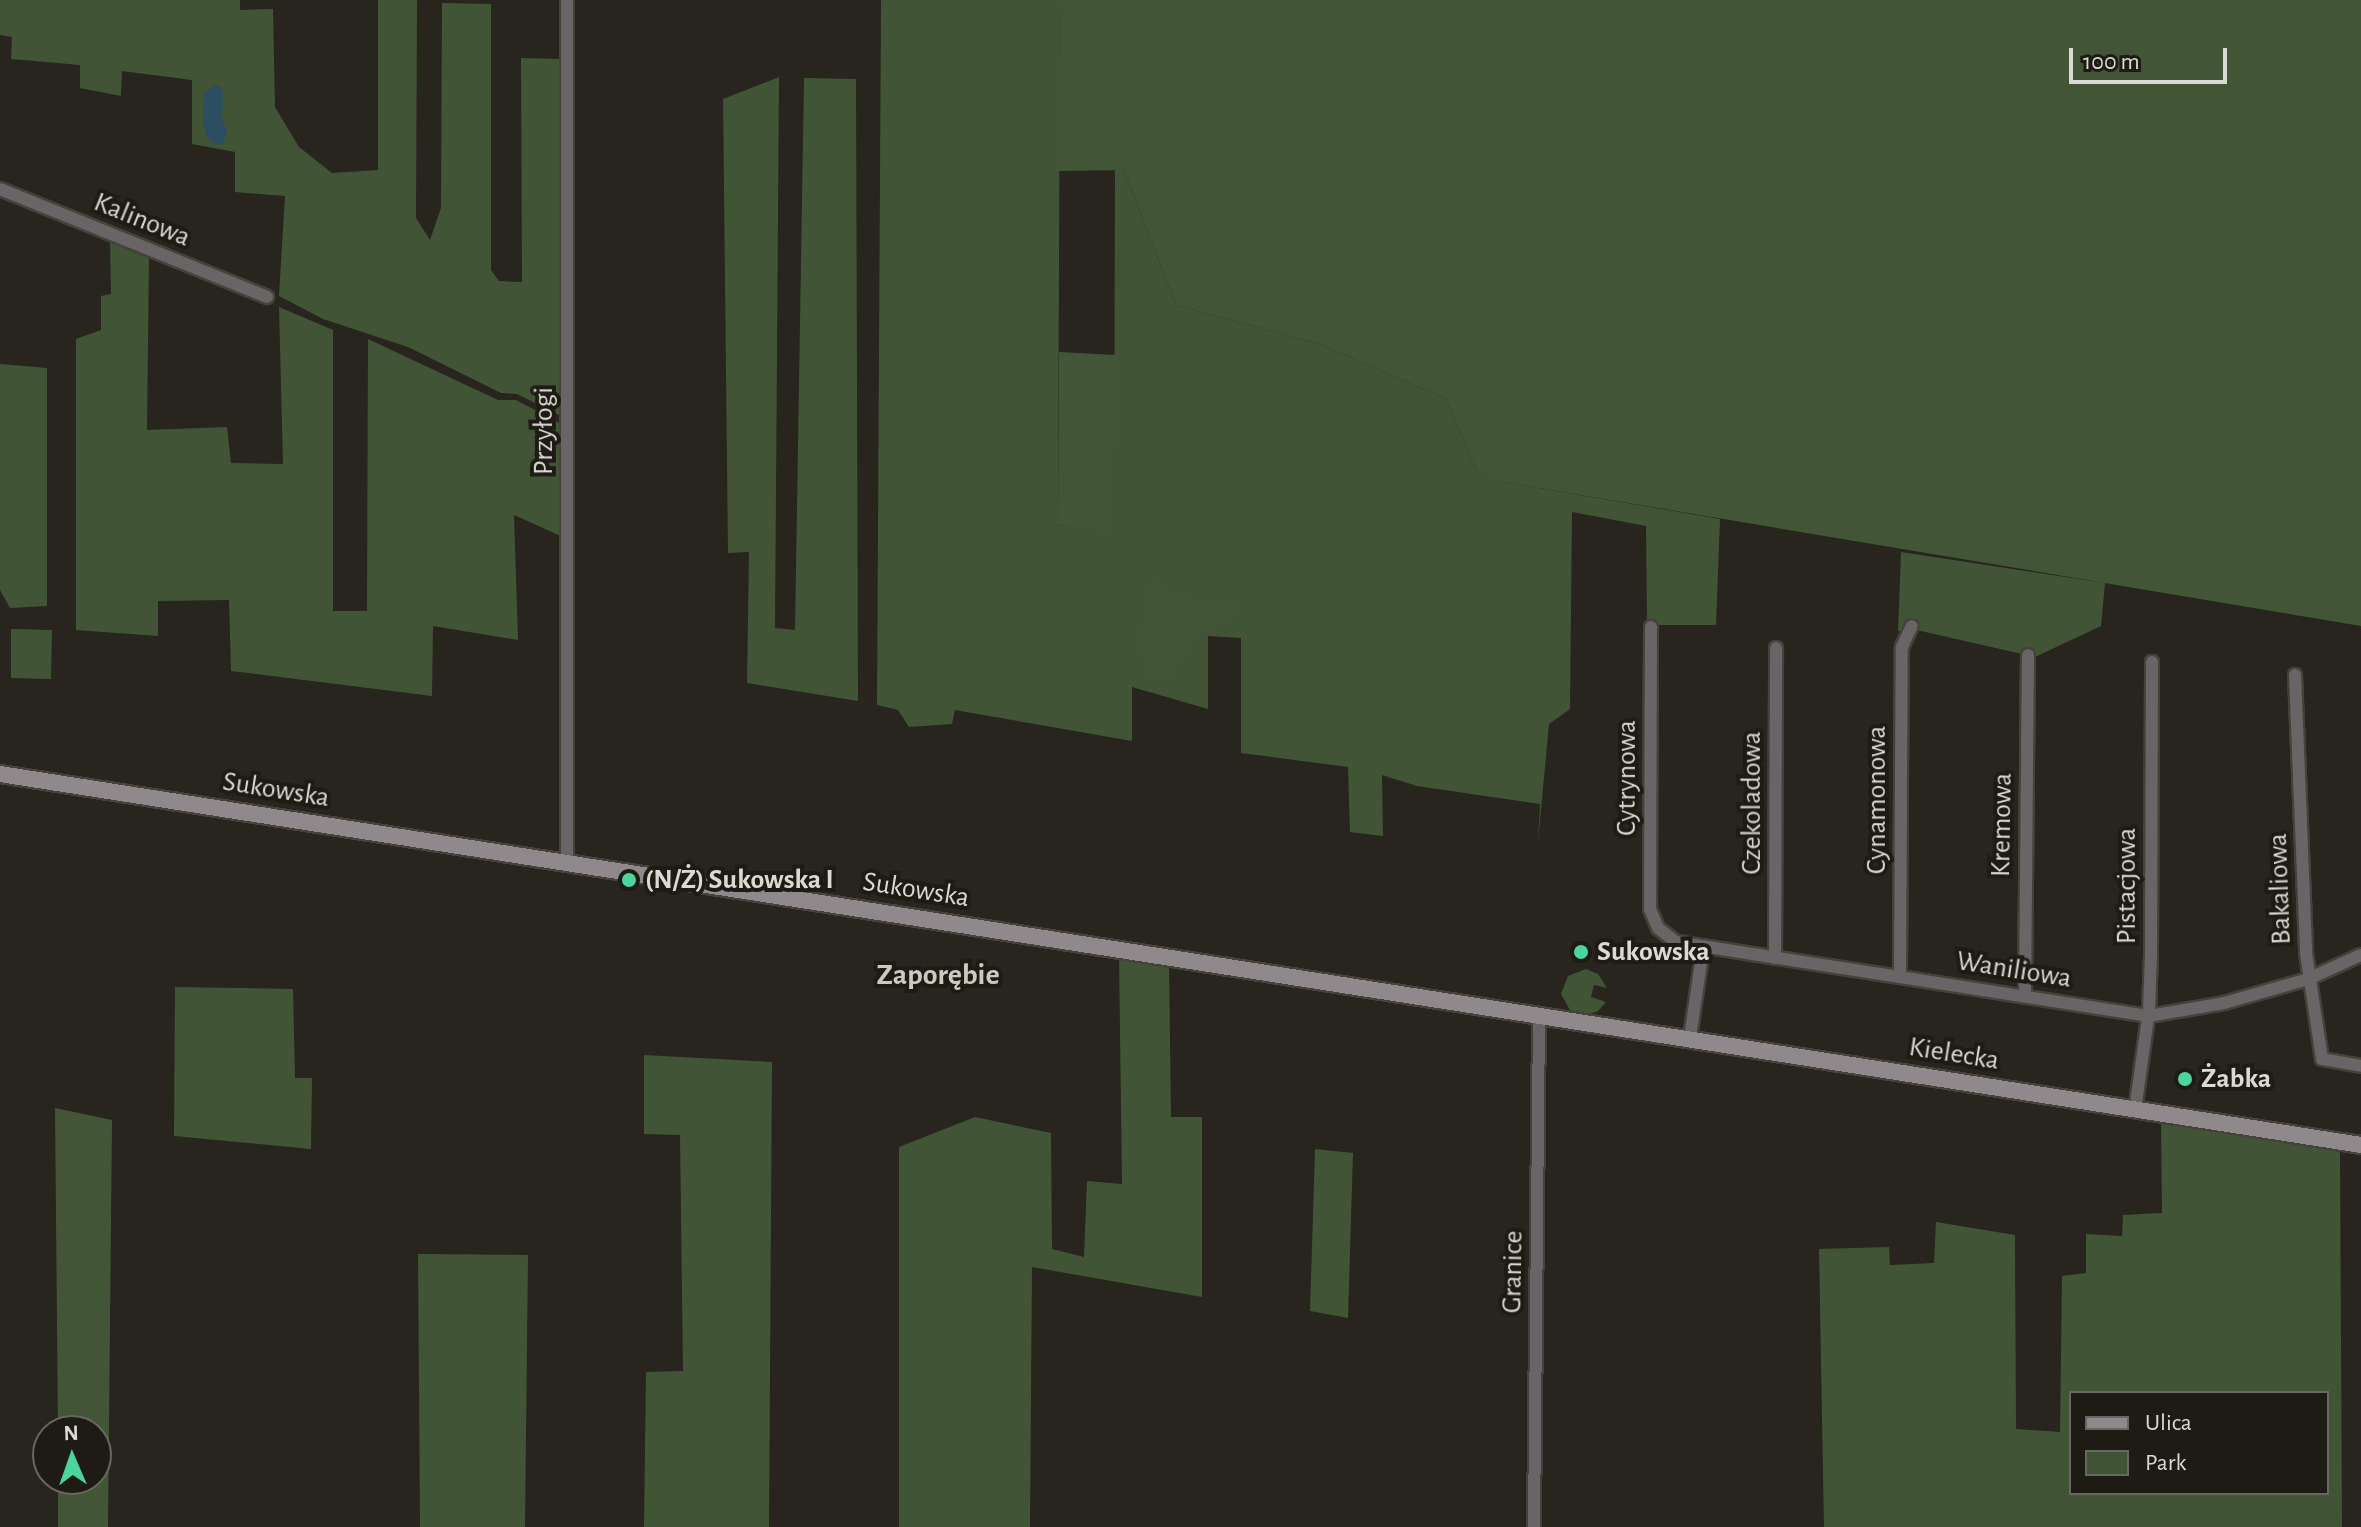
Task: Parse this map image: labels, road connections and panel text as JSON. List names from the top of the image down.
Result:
{
  "streets": {
    "street": [
      "Kalinowa",
      "Przyłogi",
      "Cytrynowa",
      "Sukowska",
      "Cynamonowa",
      "Czekoladowa",
      "Kremowa",
      "Pistacjowa",
      "Bakaliowa",
      "Waniliowa",
      "Kielecka",
      "Granice"
    ]
  },
  "crossings": [
    ["Przyłogi", "Sukowska"],
    ["Cytrynowa", "Waniliowa"],
    ["Sukowska", "Kielecka"],
    ["Sukowska", "Granice"],
    ["Cynamonowa", "Waniliowa"],
    ["Czekoladowa", "Waniliowa"],
    ["Kremowa", "Waniliowa"],
    ["Pistacjowa", "Waniliowa"],
    ["Pistacjowa", "Kielecka"],
    ["Bakaliowa", "Waniliowa"],
    ["Kielecka", "Granice"]
  ],
  "districts": ["Zaporębie"],
  "places": ["(N/Ż) Sukowska I", "Sukowska", "Żabka"],
  "legend": ["Ulica", "Park"],
  "scale_bar": "100 m",
  "north": "top"
}
